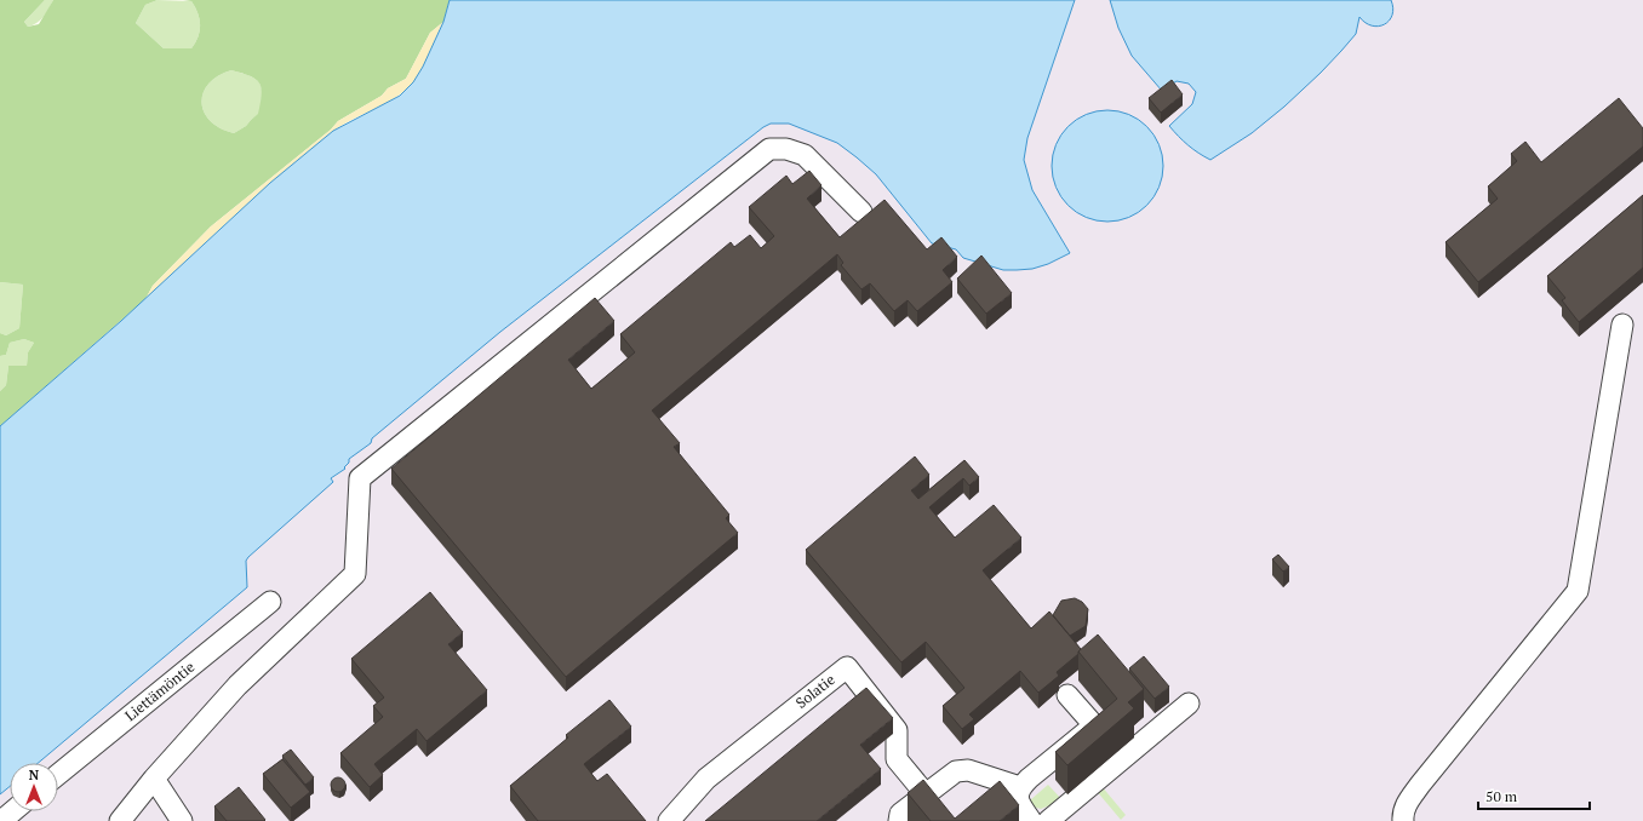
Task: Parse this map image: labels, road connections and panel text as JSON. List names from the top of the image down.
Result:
{
  "streets": {
    "lane": ["Liettämöntie", "Solatie"]
  },
  "scale_bar": "50 m",
  "north": "top"
}
